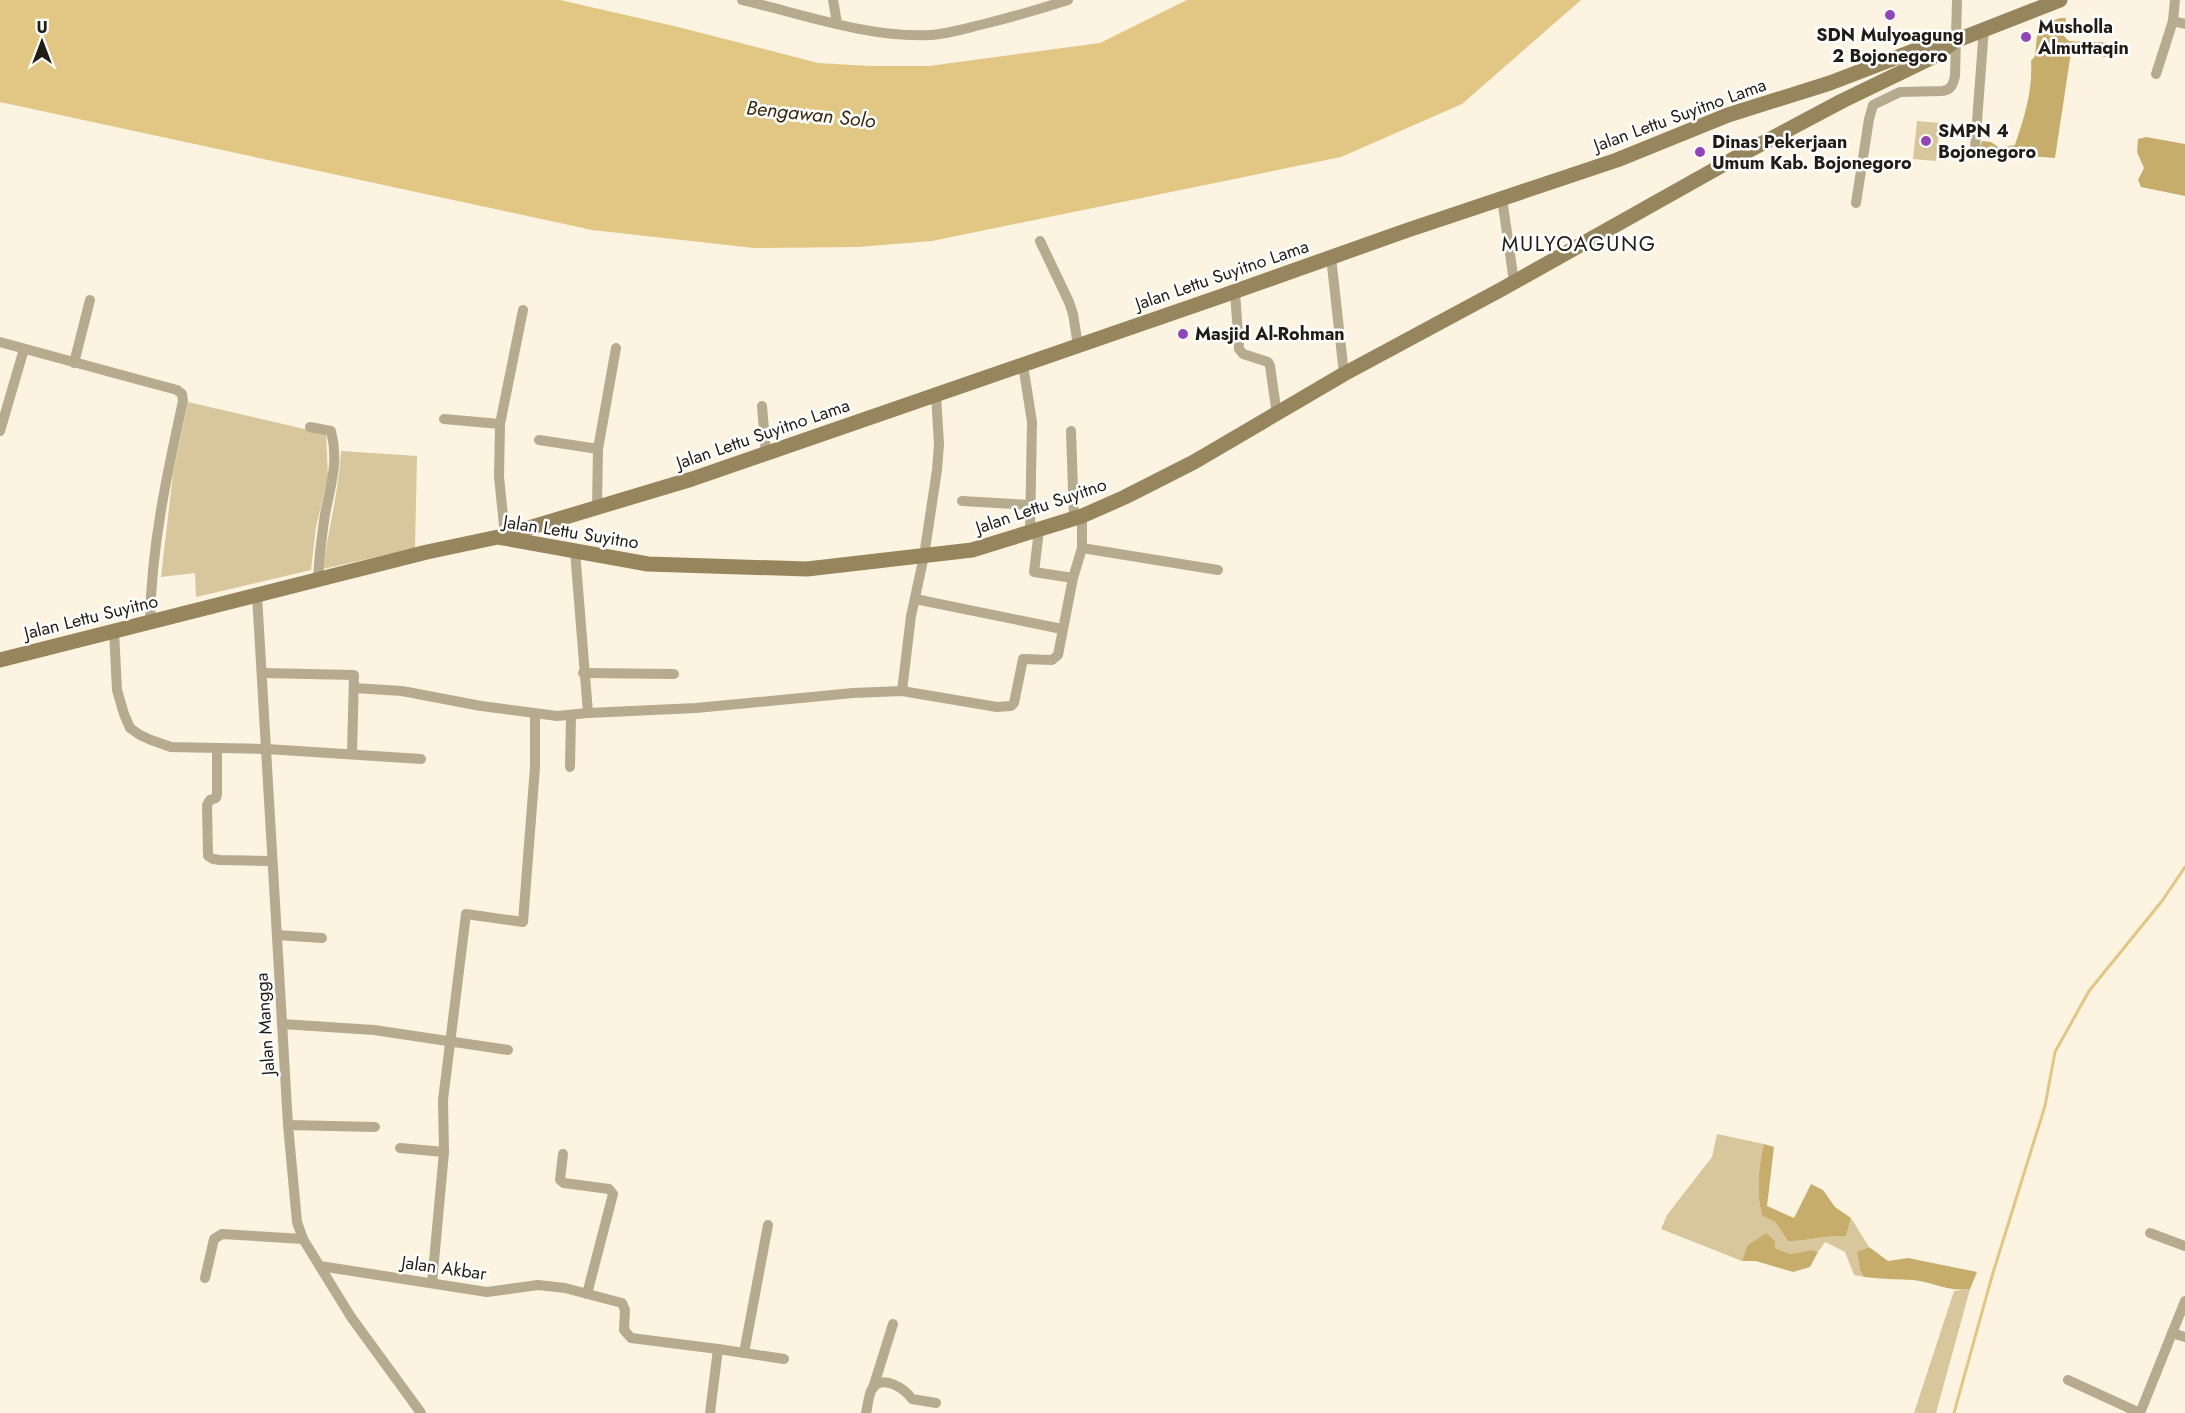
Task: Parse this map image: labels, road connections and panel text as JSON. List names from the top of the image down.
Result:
{
  "streets": {
    "main road": ["Jalan Lettu Suyitno Lama", "Jalan Lettu Suyitno"],
    "street": ["Jalan Mangga", "Jalan Akbar"]
  },
  "crossings": [
    ["Jalan Lettu Suyitno Lama", "Jalan Lettu Suyitno"],
    ["Jalan Lettu Suyitno", "Jalan Mangga"],
    ["Jalan Mangga", "Jalan Akbar"]
  ],
  "districts": ["MULYOAGUNG"],
  "water": ["Bengawan Solo"],
  "places": [
    "SDN Mulyoagung 2 Bojonegoro",
    "Musholla Almuttaqin",
    "SMPN 4 Bojonegoro",
    "Dinas Pekerjaan Umum Kab. Bojonegoro",
    "Masjid Al-Rohman"
  ],
  "north": "top"
}
